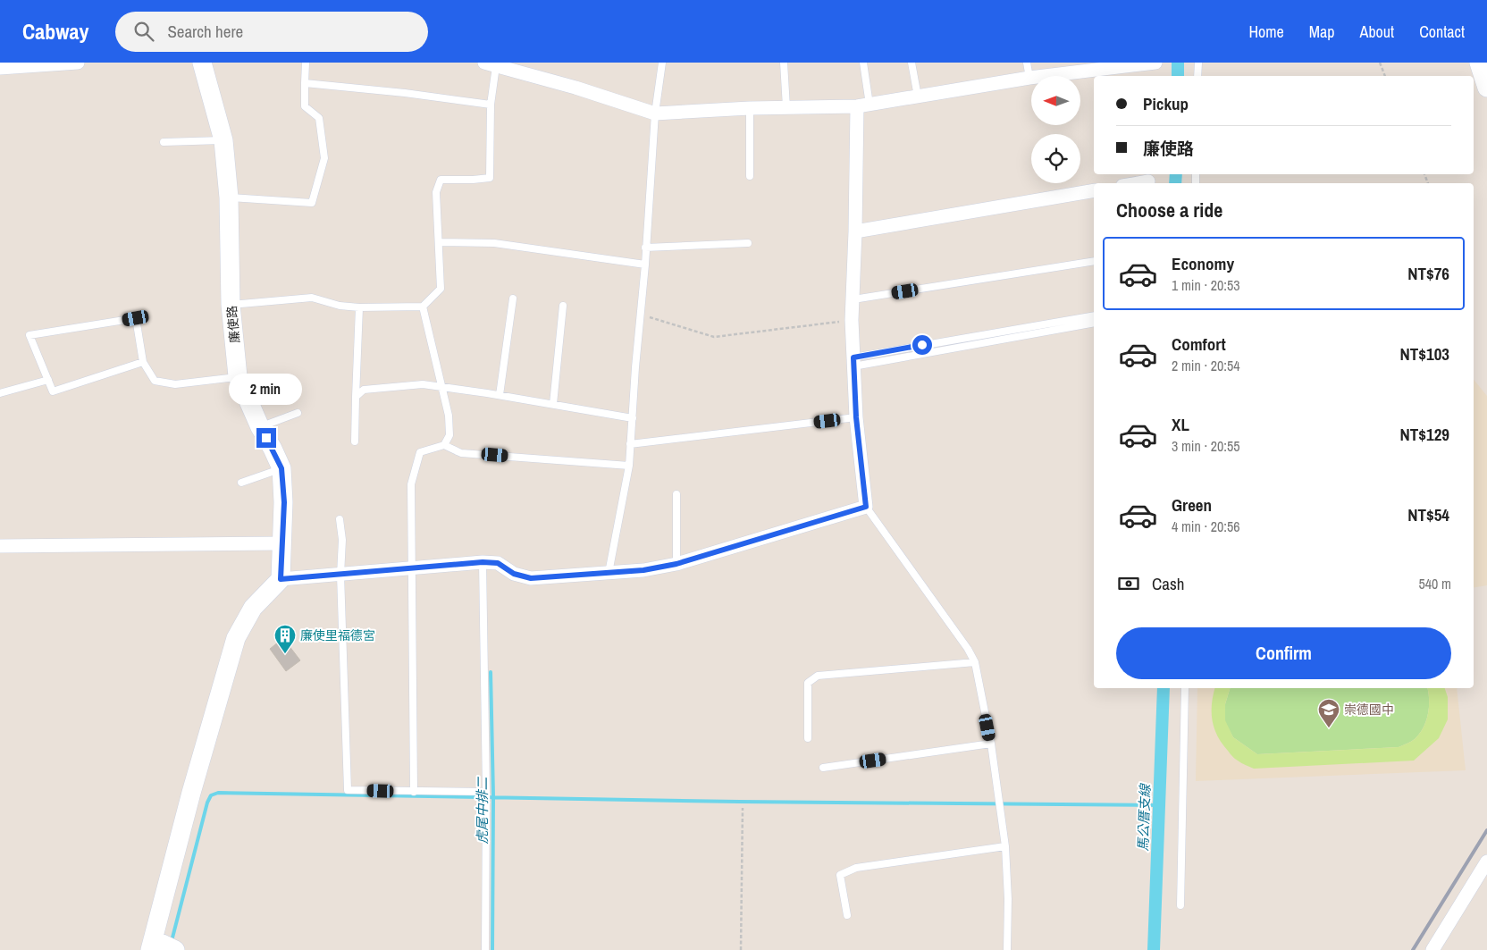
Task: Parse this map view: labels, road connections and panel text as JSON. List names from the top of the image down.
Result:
{
  "streets": {
    "street": ["廉使路"]
  },
  "water": ["虎尾中排二", "馬公厝支線"],
  "places": {
    "building": ["廉使里福德宮"],
    "school or university": ["崇德國中"]
  },
  "north": "left",
  "page": {
    "header": "Cabway",
    "search": "Search here",
    "nav": [
      "Home",
      "Map",
      "About",
      "Contact"
    ],
    "banner": ["Pickup", "廉使路"],
    "heading": "Choose a ride",
    "list": [
      {
        "name": "Economy",
        "note": "1 min · 20:53",
        "value": "NT$76"
      },
      {
        "name": "Comfort",
        "note": "2 min · 20:54",
        "value": "NT$103"
      },
      {
        "name": "XL",
        "note": "3 min · 20:55",
        "value": "NT$129"
      },
      {
        "name": "Green",
        "note": "4 min · 20:56",
        "value": "NT$54"
      }
    ],
    "bubble": "2 min",
    "pay": ["Cash", "540 m"],
    "buttons": "Confirm"
  }
}
